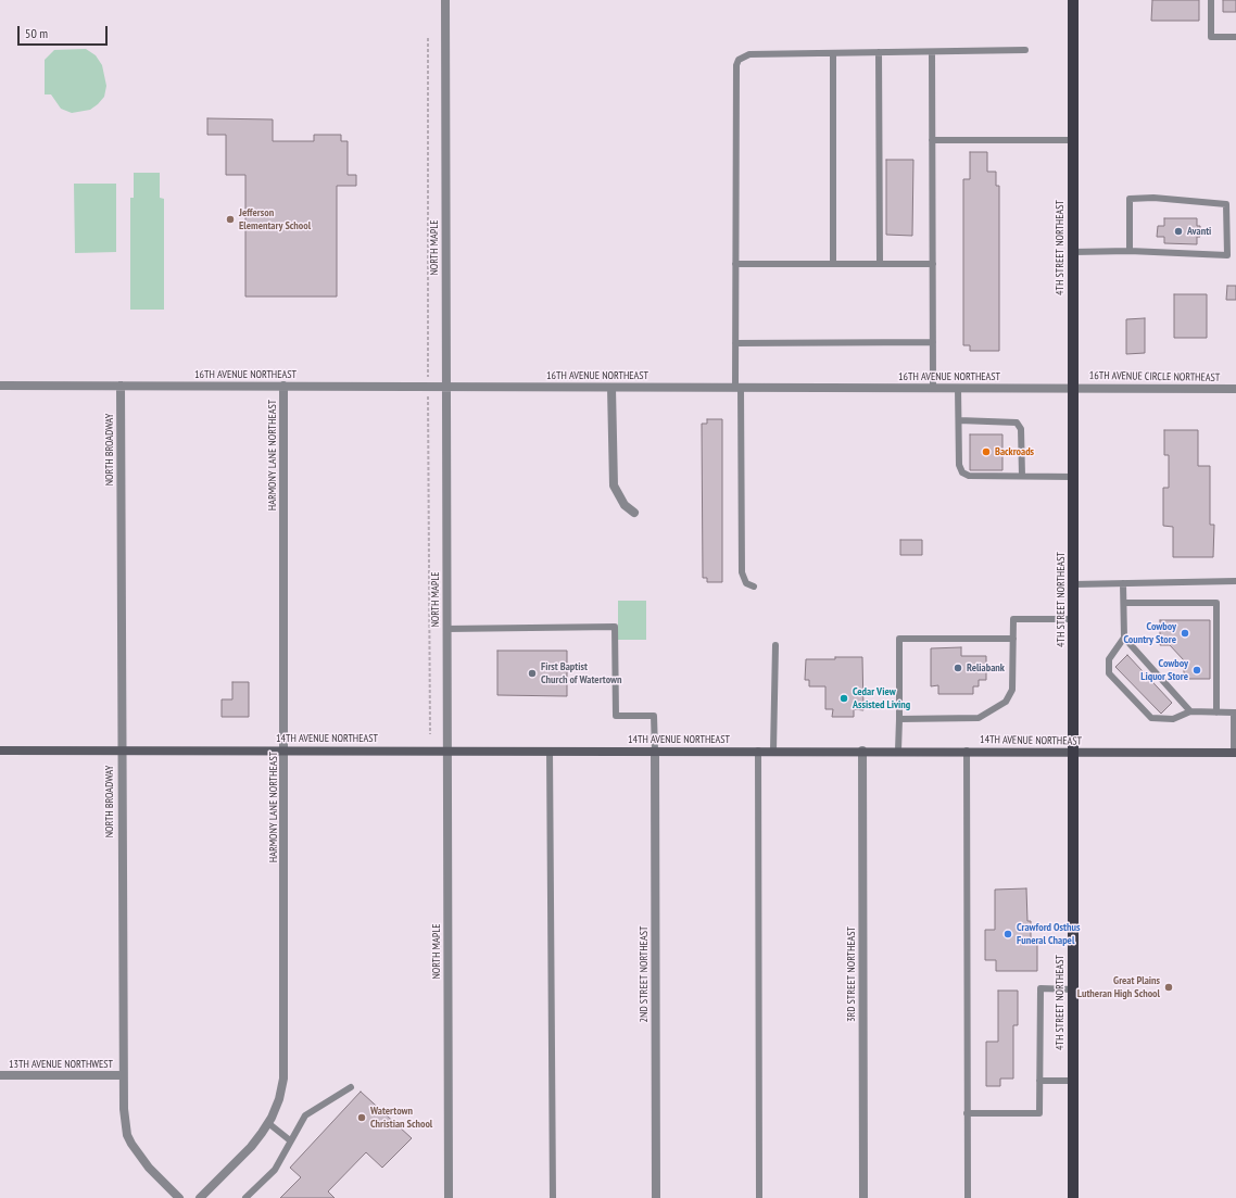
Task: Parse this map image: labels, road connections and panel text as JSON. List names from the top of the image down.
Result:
{
  "streets": {
    "main road": ["4TH STREET NORTHEAST", "14TH AVENUE NORTHEAST"],
    "street": [
      "NORTH MAPLE",
      "16TH AVENUE NORTHEAST",
      "16TH AVENUE CIRCLE NORTHEAST",
      "NORTH BROADWAY",
      "HARMONY LANE NORTHEAST",
      "2ND STREET NORTHEAST",
      "3RD STREET NORTHEAST",
      "13TH AVENUE NORTHWEST"
    ]
  },
  "crossings": [
    ["NORTH MAPLE", "16TH AVENUE NORTHEAST"],
    ["NORTH MAPLE", "14TH AVENUE NORTHEAST"],
    ["4TH STREET NORTHEAST", "16TH AVENUE NORTHEAST"],
    ["4TH STREET NORTHEAST", "16TH AVENUE CIRCLE NORTHEAST"],
    ["4TH STREET NORTHEAST", "14TH AVENUE NORTHEAST"],
    ["16TH AVENUE NORTHEAST", "16TH AVENUE CIRCLE NORTHEAST"],
    ["16TH AVENUE NORTHEAST", "NORTH BROADWAY"],
    ["16TH AVENUE NORTHEAST", "HARMONY LANE NORTHEAST"],
    ["NORTH BROADWAY", "14TH AVENUE NORTHEAST"],
    ["NORTH BROADWAY", "13TH AVENUE NORTHWEST"],
    ["HARMONY LANE NORTHEAST", "14TH AVENUE NORTHEAST"],
    ["14TH AVENUE NORTHEAST", "2ND STREET NORTHEAST"],
    ["14TH AVENUE NORTHEAST", "3RD STREET NORTHEAST"]
  ],
  "places": [
    "Jefferson Elementary School",
    "Avanti",
    "Backroads",
    "Cowboy Country Store",
    "Reliabank",
    "Cowboy Liquor Store",
    "First Baptist Church of Watertown",
    "Cedar View Assisted Living",
    "Crawford Osthus Funeral Chapel",
    "Great Plains Lutheran High School",
    "Watertown Christian School"
  ],
  "scale_bar": "50 m"
}
